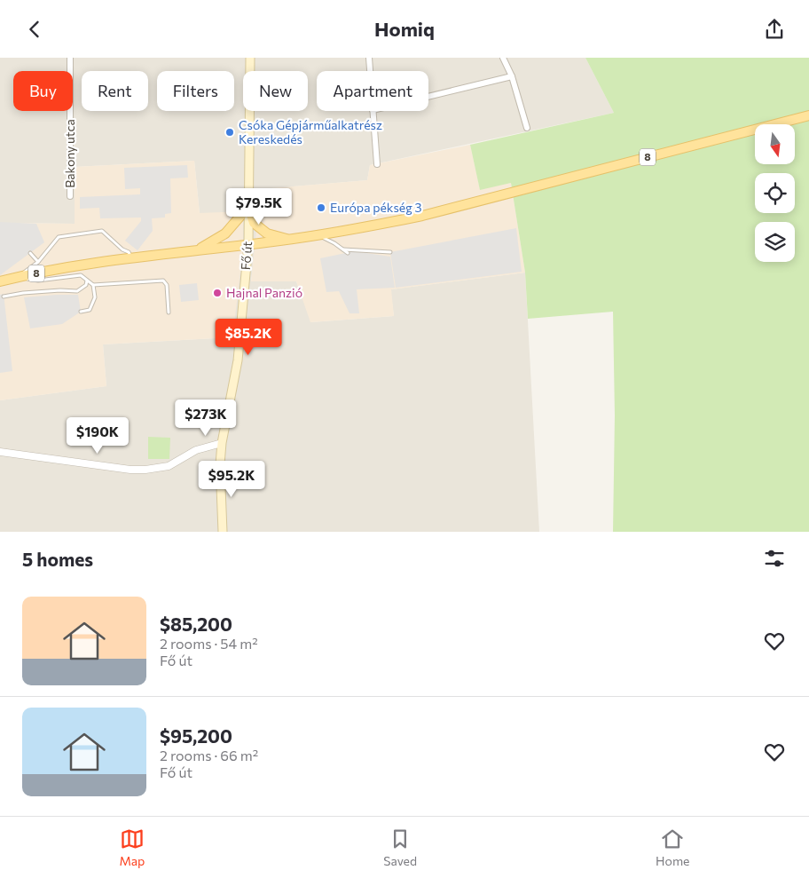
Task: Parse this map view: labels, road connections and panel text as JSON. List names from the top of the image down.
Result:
{
  "streets": {
    "main road": ["8", "Fő út"],
    "street": ["Bakony utca"]
  },
  "crossings": [
    ["8", "Fő út"]
  ],
  "places": ["Csóka Gépjárműalkatrész Kereskedés", "Európa pékség 3", "Hajnal Panzió"],
  "north": "bottom",
  "page": {
    "header": "Homiq",
    "chip": [
      "Buy",
      "Rent",
      "Filters",
      "New",
      "Apartment"
    ],
    "price": [
      "$79.5K",
      "$85.2K",
      "$273K",
      "$190K",
      "$95.2K"
    ],
    "heading": "5 homes",
    "list": [
      {
        "name": "$85,200",
        "note": "2 rooms · 54 m² · Fő út"
      },
      {
        "name": "$95,200",
        "note": "2 rooms · 66 m² · Fő út"
      }
    ],
    "tabs": ["Map", "Saved", "Home"]
  }
}
